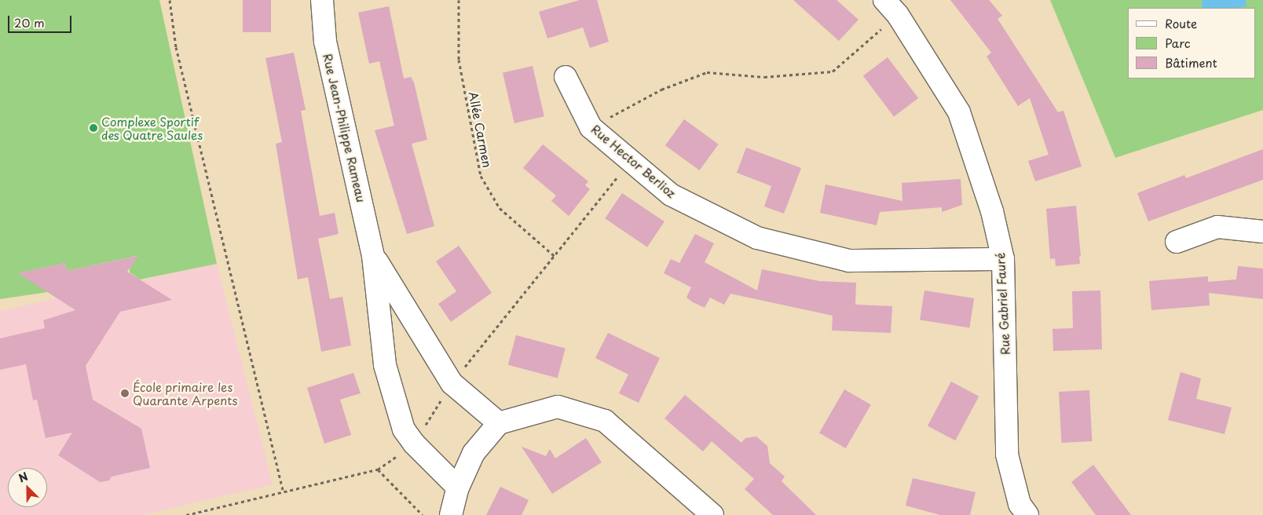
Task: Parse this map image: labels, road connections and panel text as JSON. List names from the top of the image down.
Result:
{
  "streets": {
    "street": ["Rue Jean-Philippe Rameau", "Rue Hector Berlioz", "Rue Gabriel Fauré"],
    "path": ["Allée Carmen"]
  },
  "crossings": [
    ["Rue Hector Berlioz", "Rue Gabriel Fauré"]
  ],
  "places": ["Complexe Sportif des Quatre Saules", "École primaire les Quarante Arpents"],
  "legend": ["Route", "Parc", "Bâtiment"],
  "scale_bar": "20 m",
  "north": "top left"
}
